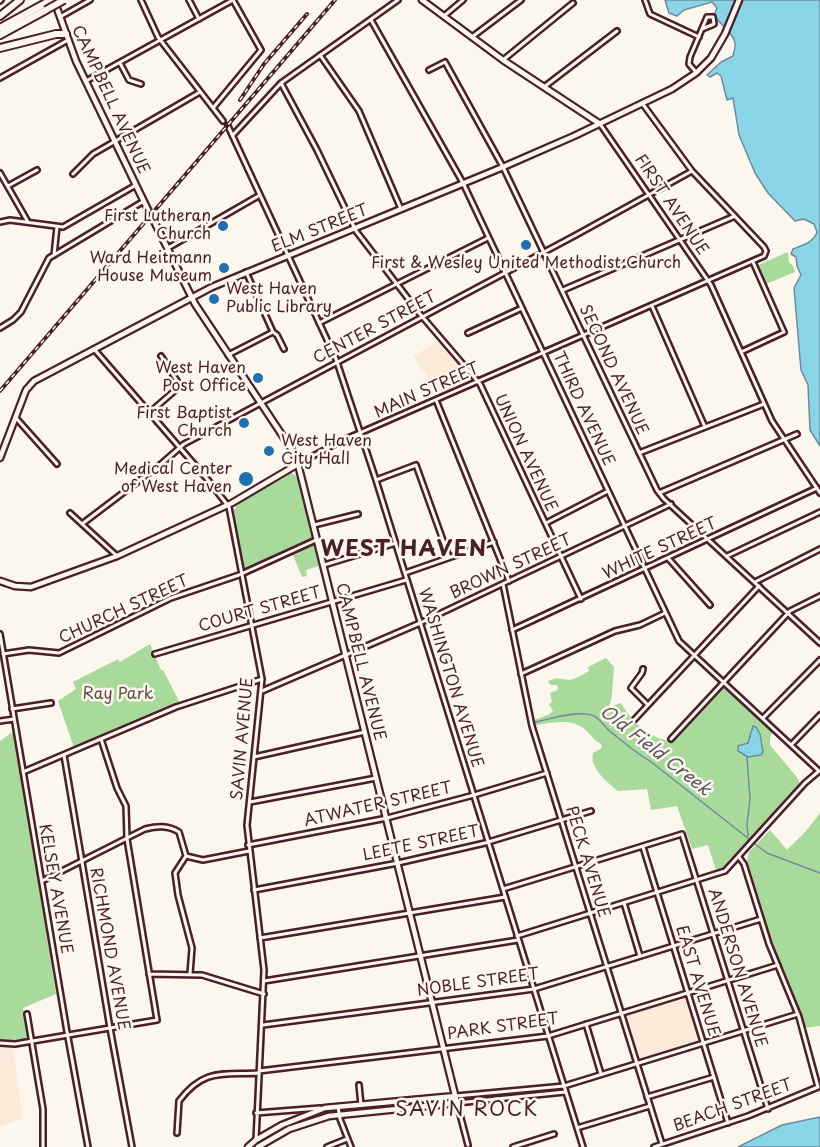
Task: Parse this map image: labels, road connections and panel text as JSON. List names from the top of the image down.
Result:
{
  "streets": {
    "main road": [
      "CAMPBELL AVENUE",
      "FIRST AVENUE",
      "ELM STREET",
      "MAIN STREET"
    ],
    "street": [
      "CENTER STREET",
      "SECOND AVENUE",
      "THIRD AVENUE",
      "UNION AVENUE",
      "WHITE STREET",
      "BROWN STREET",
      "CHURCH STREET",
      "COURT STREET",
      "WASHINGTON AVENUE",
      "SAVIN AVENUE",
      "ATWATER STREET",
      "LEETE STREET",
      "PECK AVENUE",
      "KELSEY AVENUE",
      "RICHMOND AVENUE",
      "ANDERSON AVENUE",
      "EAST AVENUE",
      "NOBLE STREET",
      "PARK STREET",
      "BEACH STREET"
    ]
  },
  "crossings": [
    ["CAMPBELL AVENUE", "ELM STREET"],
    ["CAMPBELL AVENUE", "CENTER STREET"],
    ["CAMPBELL AVENUE", "MAIN STREET"],
    ["CAMPBELL AVENUE", "BROWN STREET"],
    ["CAMPBELL AVENUE", "CHURCH STREET"],
    ["CAMPBELL AVENUE", "COURT STREET"],
    ["CAMPBELL AVENUE", "ATWATER STREET"],
    ["CAMPBELL AVENUE", "LEETE STREET"],
    ["CAMPBELL AVENUE", "NOBLE STREET"],
    ["CAMPBELL AVENUE", "PARK STREET"],
    ["FIRST AVENUE", "ELM STREET"],
    ["FIRST AVENUE", "CENTER STREET"],
    ["FIRST AVENUE", "MAIN STREET"],
    ["FIRST AVENUE", "WHITE STREET"],
    ["ELM STREET", "SECOND AVENUE"],
    ["ELM STREET", "THIRD AVENUE"],
    ["ELM STREET", "UNION AVENUE"],
    ["ELM STREET", "WASHINGTON AVENUE"],
    ["ELM STREET", "SAVIN AVENUE"],
    ["CENTER STREET", "SECOND AVENUE"],
    ["CENTER STREET", "THIRD AVENUE"],
    ["CENTER STREET", "UNION AVENUE"],
    ["CENTER STREET", "WASHINGTON AVENUE"],
    ["CENTER STREET", "SAVIN AVENUE"],
    ["SECOND AVENUE", "MAIN STREET"],
    ["SECOND AVENUE", "WHITE STREET"],
    ["SECOND AVENUE", "BROWN STREET"],
    ["MAIN STREET", "THIRD AVENUE"],
    ["MAIN STREET", "UNION AVENUE"],
    ["MAIN STREET", "WASHINGTON AVENUE"],
    ["MAIN STREET", "SAVIN AVENUE"],
    ["THIRD AVENUE", "WHITE STREET"],
    ["THIRD AVENUE", "BROWN STREET"],
    ["UNION AVENUE", "WHITE STREET"],
    ["UNION AVENUE", "BROWN STREET"],
    ["WHITE STREET", "PECK AVENUE"],
    ["BROWN STREET", "WASHINGTON AVENUE"],
    ["BROWN STREET", "SAVIN AVENUE"],
    ["BROWN STREET", "PECK AVENUE"],
    ["CHURCH STREET", "SAVIN AVENUE"],
    ["CHURCH STREET", "KELSEY AVENUE"],
    ["COURT STREET", "WASHINGTON AVENUE"],
    ["COURT STREET", "SAVIN AVENUE"],
    ["WASHINGTON AVENUE", "ATWATER STREET"],
    ["WASHINGTON AVENUE", "LEETE STREET"],
    ["WASHINGTON AVENUE", "NOBLE STREET"],
    ["WASHINGTON AVENUE", "PARK STREET"],
    ["SAVIN AVENUE", "ATWATER STREET"],
    ["SAVIN AVENUE", "LEETE STREET"],
    ["SAVIN AVENUE", "NOBLE STREET"],
    ["SAVIN AVENUE", "PARK STREET"],
    ["ATWATER STREET", "PECK AVENUE"],
    ["LEETE STREET", "PECK AVENUE"],
    ["PECK AVENUE", "NOBLE STREET"],
    ["PECK AVENUE", "PARK STREET"],
    ["PECK AVENUE", "BEACH STREET"],
    ["ANDERSON AVENUE", "EAST AVENUE"],
    ["ANDERSON AVENUE", "NOBLE STREET"],
    ["ANDERSON AVENUE", "PARK STREET"],
    ["ANDERSON AVENUE", "BEACH STREET"],
    ["EAST AVENUE", "NOBLE STREET"],
    ["EAST AVENUE", "PARK STREET"],
    ["EAST AVENUE", "BEACH STREET"]
  ],
  "districts": ["WEST HAVEN", "SAVIN ROCK"],
  "water": ["Old Field Creek"],
  "parks": ["Ray Park"],
  "places": [
    "First Lutheran Church",
    "First & Wesley United Methodist Church",
    "Ward Heitmann House Museum",
    "West Haven Public Library",
    "West Haven Post Office",
    "First Baptist Church",
    "West Haven City Hall",
    "Medical Center of West Haven"
  ]
}
